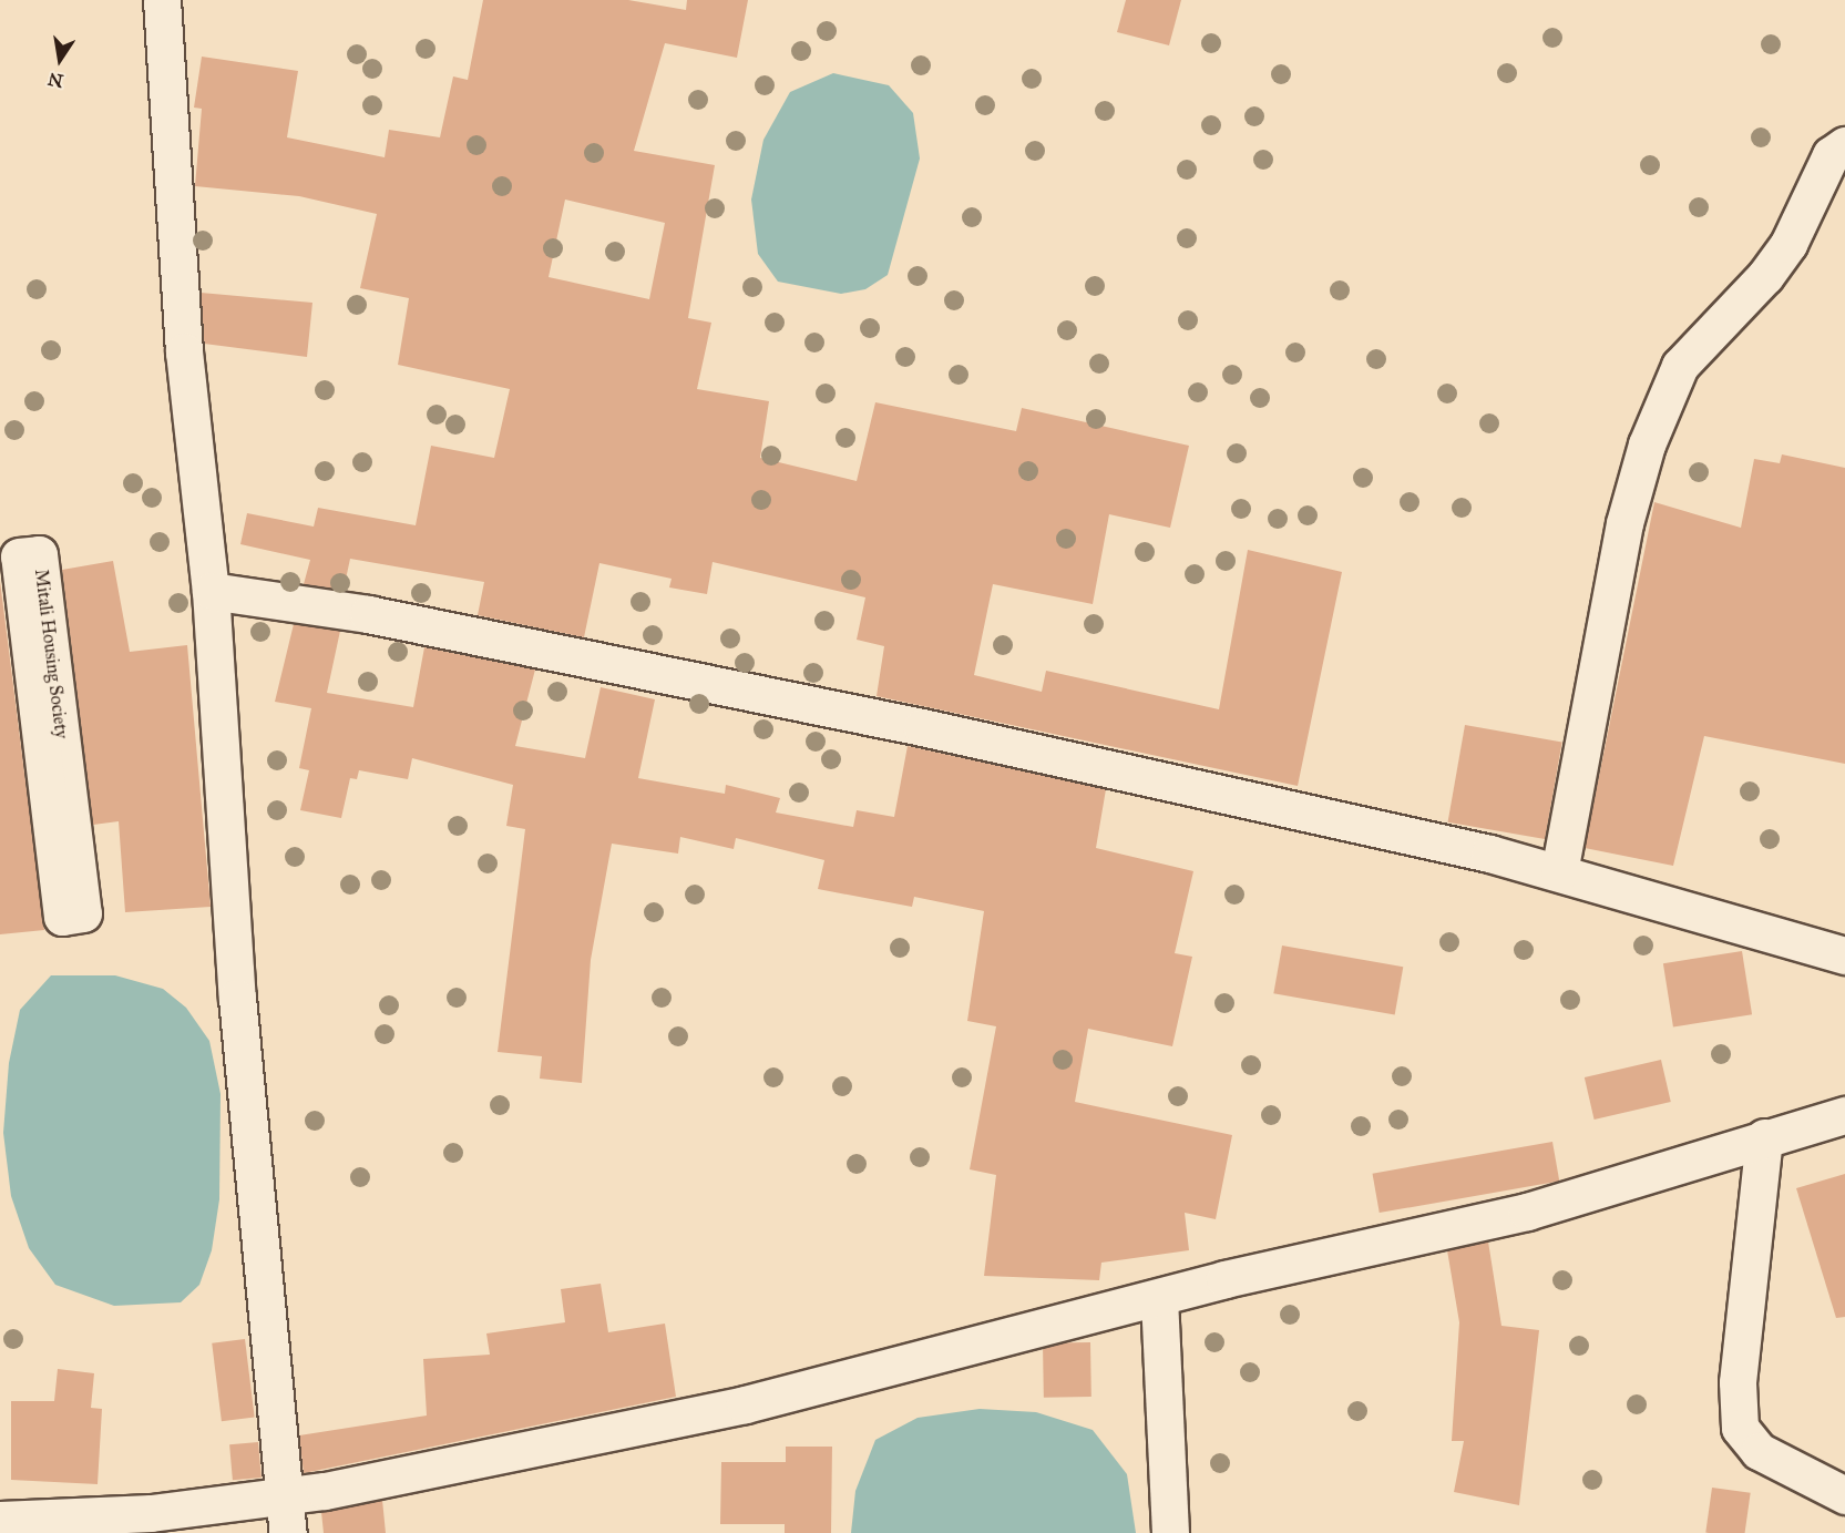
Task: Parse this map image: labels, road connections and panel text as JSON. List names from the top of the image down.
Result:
{
  "streets": {
    "street": ["Mitali Housing Society"]
  },
  "north": "bottom"
}
